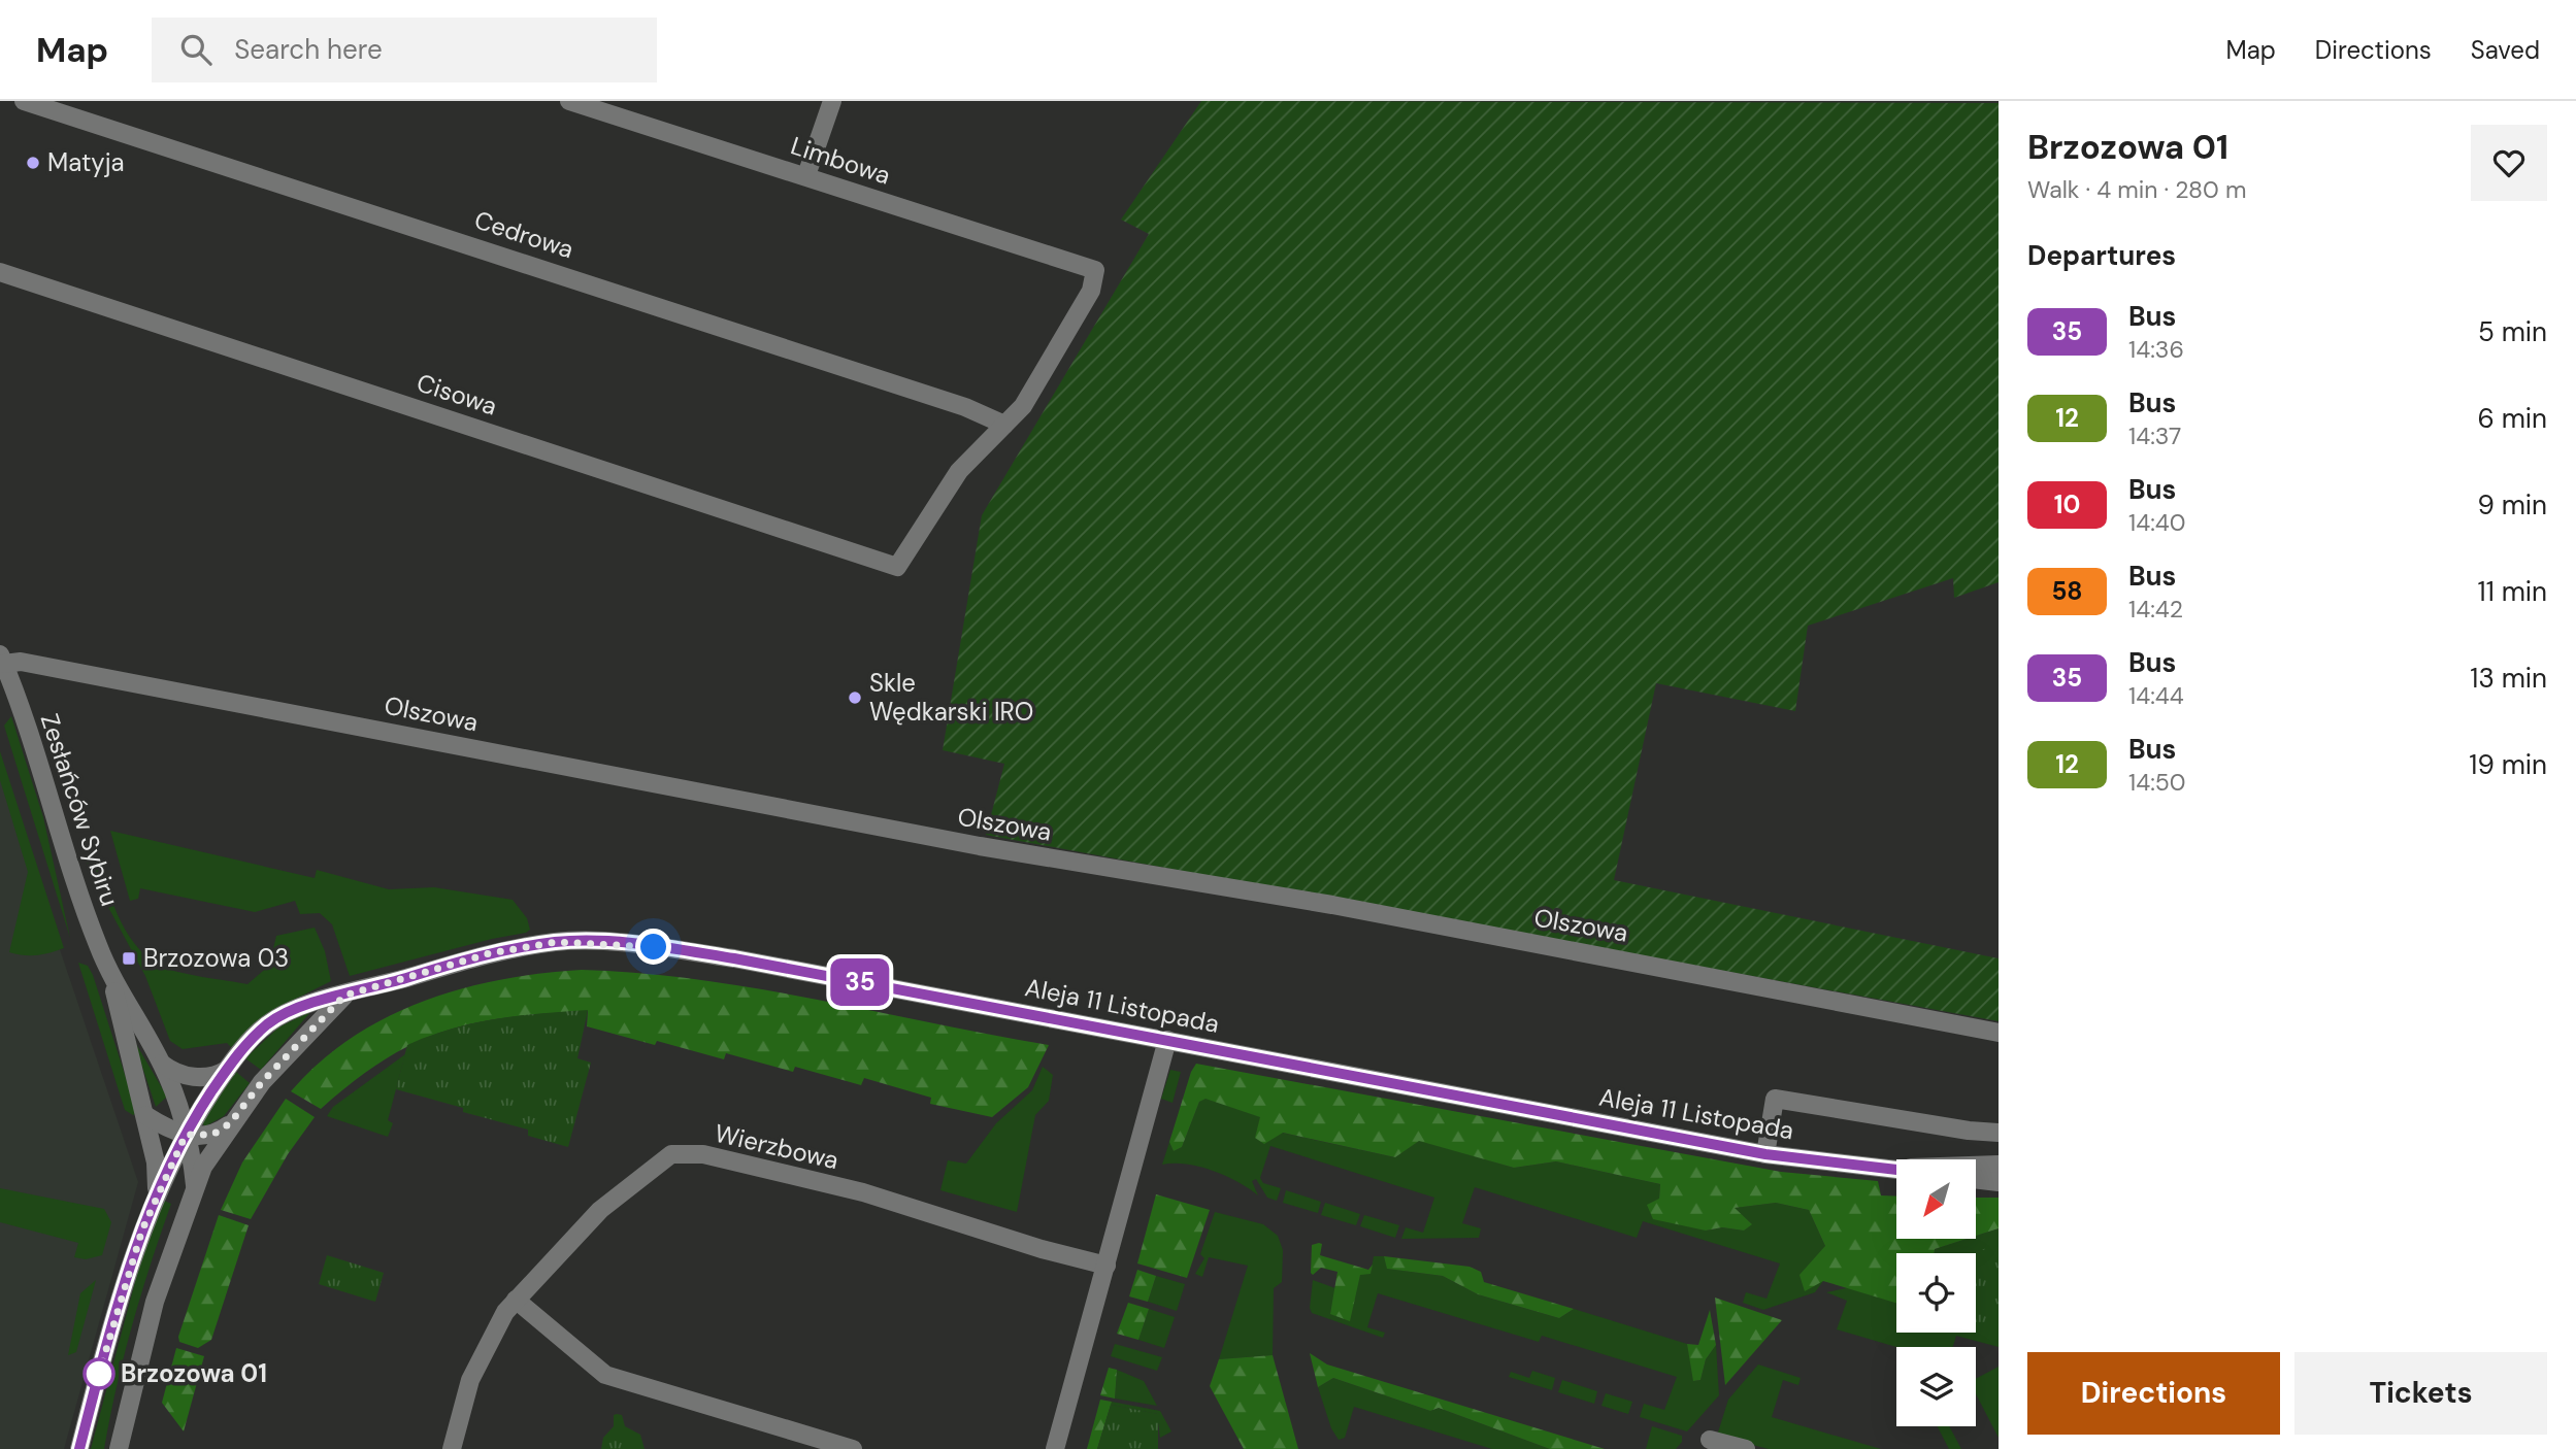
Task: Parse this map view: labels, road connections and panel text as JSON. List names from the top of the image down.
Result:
{
  "streets": {
    "street": [
      "Limbowa",
      "Cedrowa",
      "Cisowa",
      "Olszowa",
      "Zesłańców Sybiru",
      "Aleja 11 Listopada",
      "Wierzbowa"
    ]
  },
  "crossings": [
    ["Limbowa", "Cedrowa"],
    ["Limbowa", "Cisowa"],
    ["Cedrowa", "Cisowa"],
    ["Olszowa", "Zesłańców Sybiru"],
    ["Zesłańców Sybiru", "Aleja 11 Listopada"]
  ],
  "places": {
    "other": ["Matyja", "Skle Wędkarski IRO", "Brzozowa 01"],
    "transit": ["Brzozowa 03"]
  },
  "lines": ["bus line 35"],
  "north": "bottom left",
  "page": {
    "header": "Map",
    "search": "Search here",
    "nav": ["Map", "Directions", "Saved"],
    "on_map": "35",
    "heading": [
      ["Brzozowa 01", "Walk · 4 min · 280 m"],
      "Departures"
    ],
    "list": [
      {
        "mark": "35",
        "name": "Bus",
        "note": "14:36",
        "value": "5 min"
      },
      {
        "mark": "12",
        "name": "Bus",
        "note": "14:37",
        "value": "6 min"
      },
      {
        "mark": "10",
        "name": "Bus",
        "note": "14:40",
        "value": "9 min"
      },
      {
        "mark": "58",
        "name": "Bus",
        "note": "14:42",
        "value": "11 min"
      },
      {
        "mark": "35",
        "name": "Bus",
        "note": "14:44",
        "value": "13 min"
      },
      {
        "mark": "12",
        "name": "Bus",
        "note": "14:50",
        "value": "19 min"
      }
    ],
    "buttons": ["Directions", "Tickets"]
  }
}
